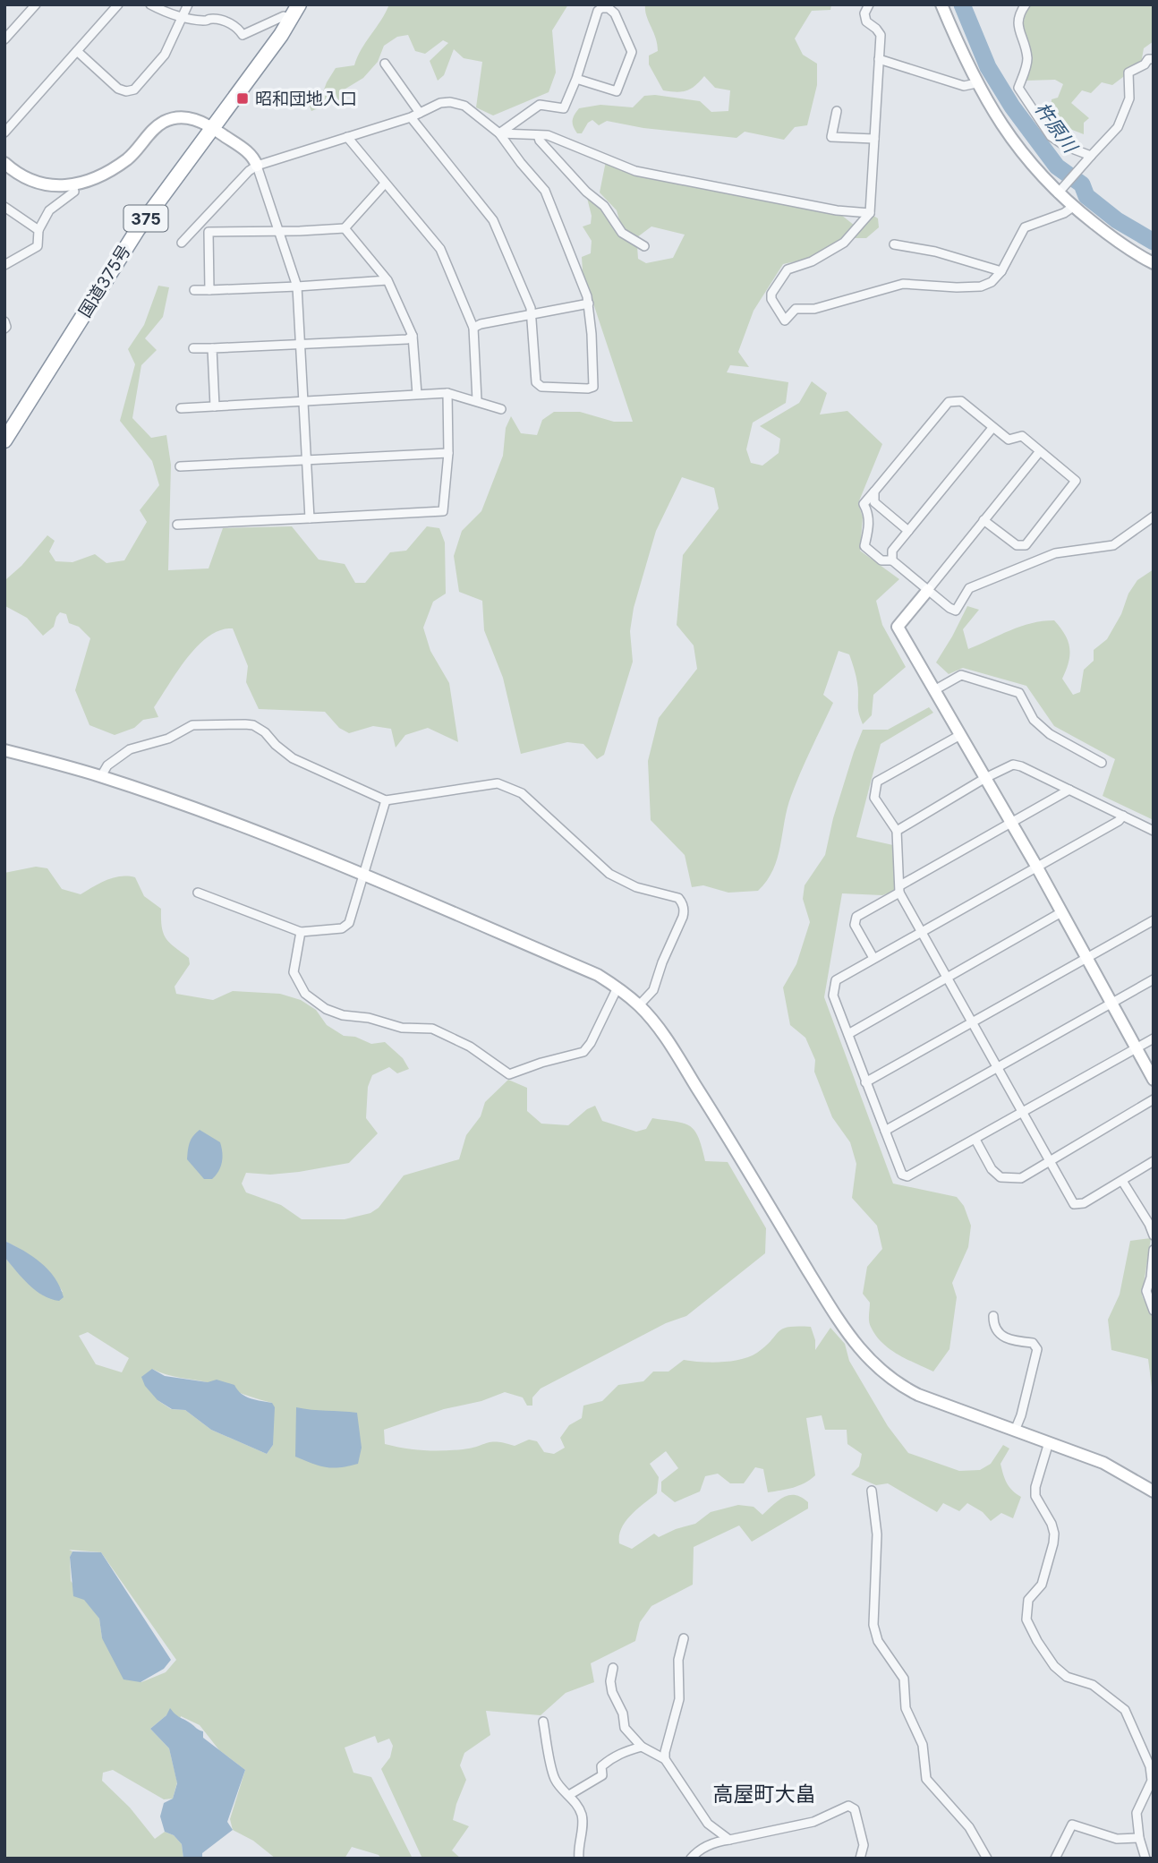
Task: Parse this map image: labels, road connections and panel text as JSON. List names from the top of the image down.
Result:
{
  "streets": {
    "highway": ["375", "国道375号"]
  },
  "districts": ["高屋町大畠"],
  "water": ["杵原川"],
  "places": {
    "transit": ["昭和団地入口"]
  }
}
